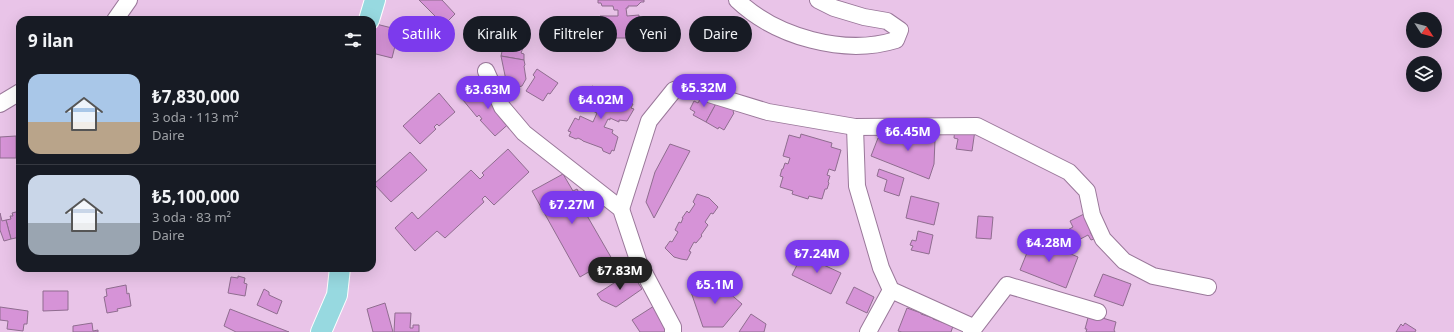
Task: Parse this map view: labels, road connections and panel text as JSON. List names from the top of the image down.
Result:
{
  "north": "bottom right",
  "page": {
    "chip": [
      "Satılık",
      "Kiralık",
      "Filtreler",
      "Yeni",
      "Daire"
    ],
    "heading": "9 ilan",
    "list": [
      {
        "name": "₺7,830,000",
        "note": "3 oda · 113 m² · Daire"
      },
      {
        "name": "₺5,100,000",
        "note": "3 oda · 83 m² · Daire"
      }
    ],
    "price": [
      "₺5.32M",
      "₺3.63M",
      "₺4.02M",
      "₺6.45M",
      "₺7.27M",
      "₺4.28M",
      "₺7.24M",
      "₺7.83M",
      "₺5.1M"
    ]
  }
}
